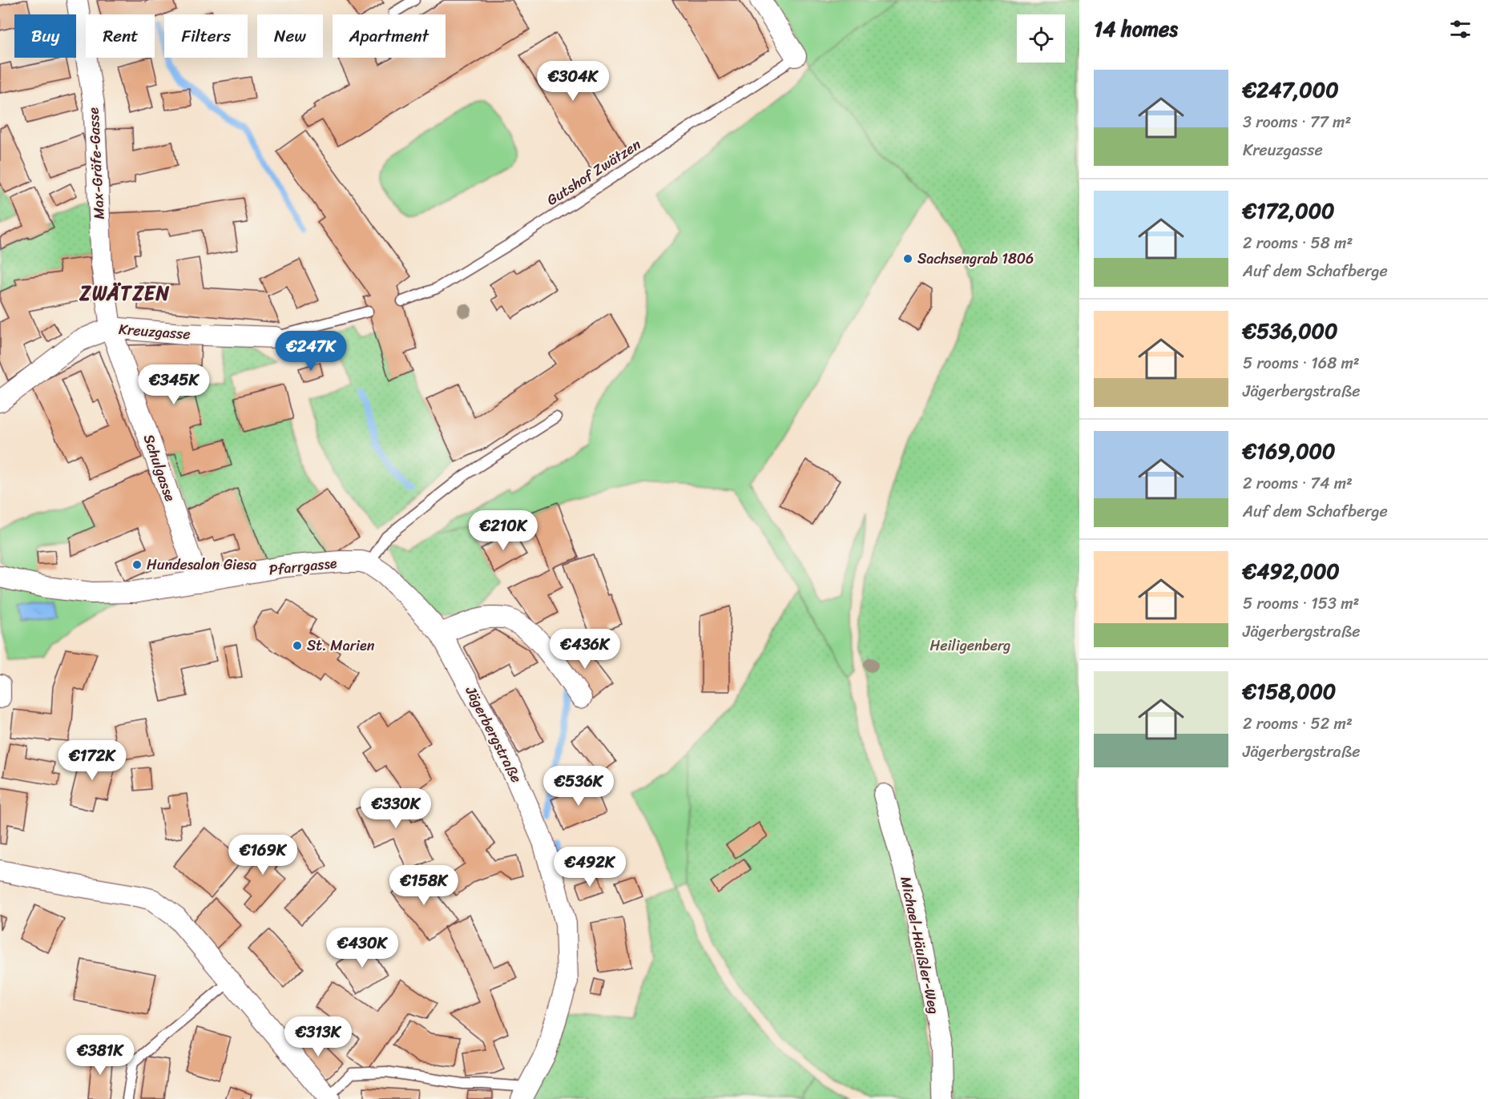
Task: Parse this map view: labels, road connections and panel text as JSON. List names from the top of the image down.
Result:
{
  "streets": {
    "street": [
      "Max-Gräfe-Gasse",
      "Kreuzgasse",
      "Schulgasse",
      "Pfarrgasse",
      "Jägerbergstraße",
      "Michael-Häußler-Weg"
    ],
    "lane": ["Gutshof Zwätzen"]
  },
  "crossings": [
    ["Max-Gräfe-Gasse", "Kreuzgasse"],
    ["Max-Gräfe-Gasse", "Schulgasse"],
    ["Kreuzgasse", "Schulgasse"],
    ["Schulgasse", "Pfarrgasse"],
    ["Pfarrgasse", "Jägerbergstraße"]
  ],
  "districts": ["ZWÄTZEN"],
  "parks": ["Heiligenberg"],
  "places": ["Sachsengrab 1806", "Hundesalon Giesa", "St. Marien"],
  "page": {
    "heading": "14 homes",
    "chip": [
      "Buy",
      "Rent",
      "Filters",
      "New",
      "Apartment"
    ],
    "list": [
      {
        "name": "€247,000",
        "note": "3 rooms · 77 m² · Kreuzgasse"
      },
      {
        "name": "€172,000",
        "note": "2 rooms · 58 m² · Auf dem Schafberge"
      },
      {
        "name": "€536,000",
        "note": "5 rooms · 168 m² · Jägerbergstraße"
      },
      {
        "name": "€169,000",
        "note": "2 rooms · 74 m² · Auf dem Schafberge"
      },
      {
        "name": "€492,000",
        "note": "5 rooms · 153 m² · Jägerbergstraße"
      },
      {
        "name": "€158,000",
        "note": "2 rooms · 52 m² · Jägerbergstraße"
      }
    ],
    "price": [
      "€304K",
      "€247K",
      "€345K",
      "€210K",
      "€436K",
      "€172K",
      "€536K",
      "€330K",
      "€169K",
      "€492K",
      "€158K",
      "€430K",
      "€313K",
      "€381K"
    ]
  }
}
